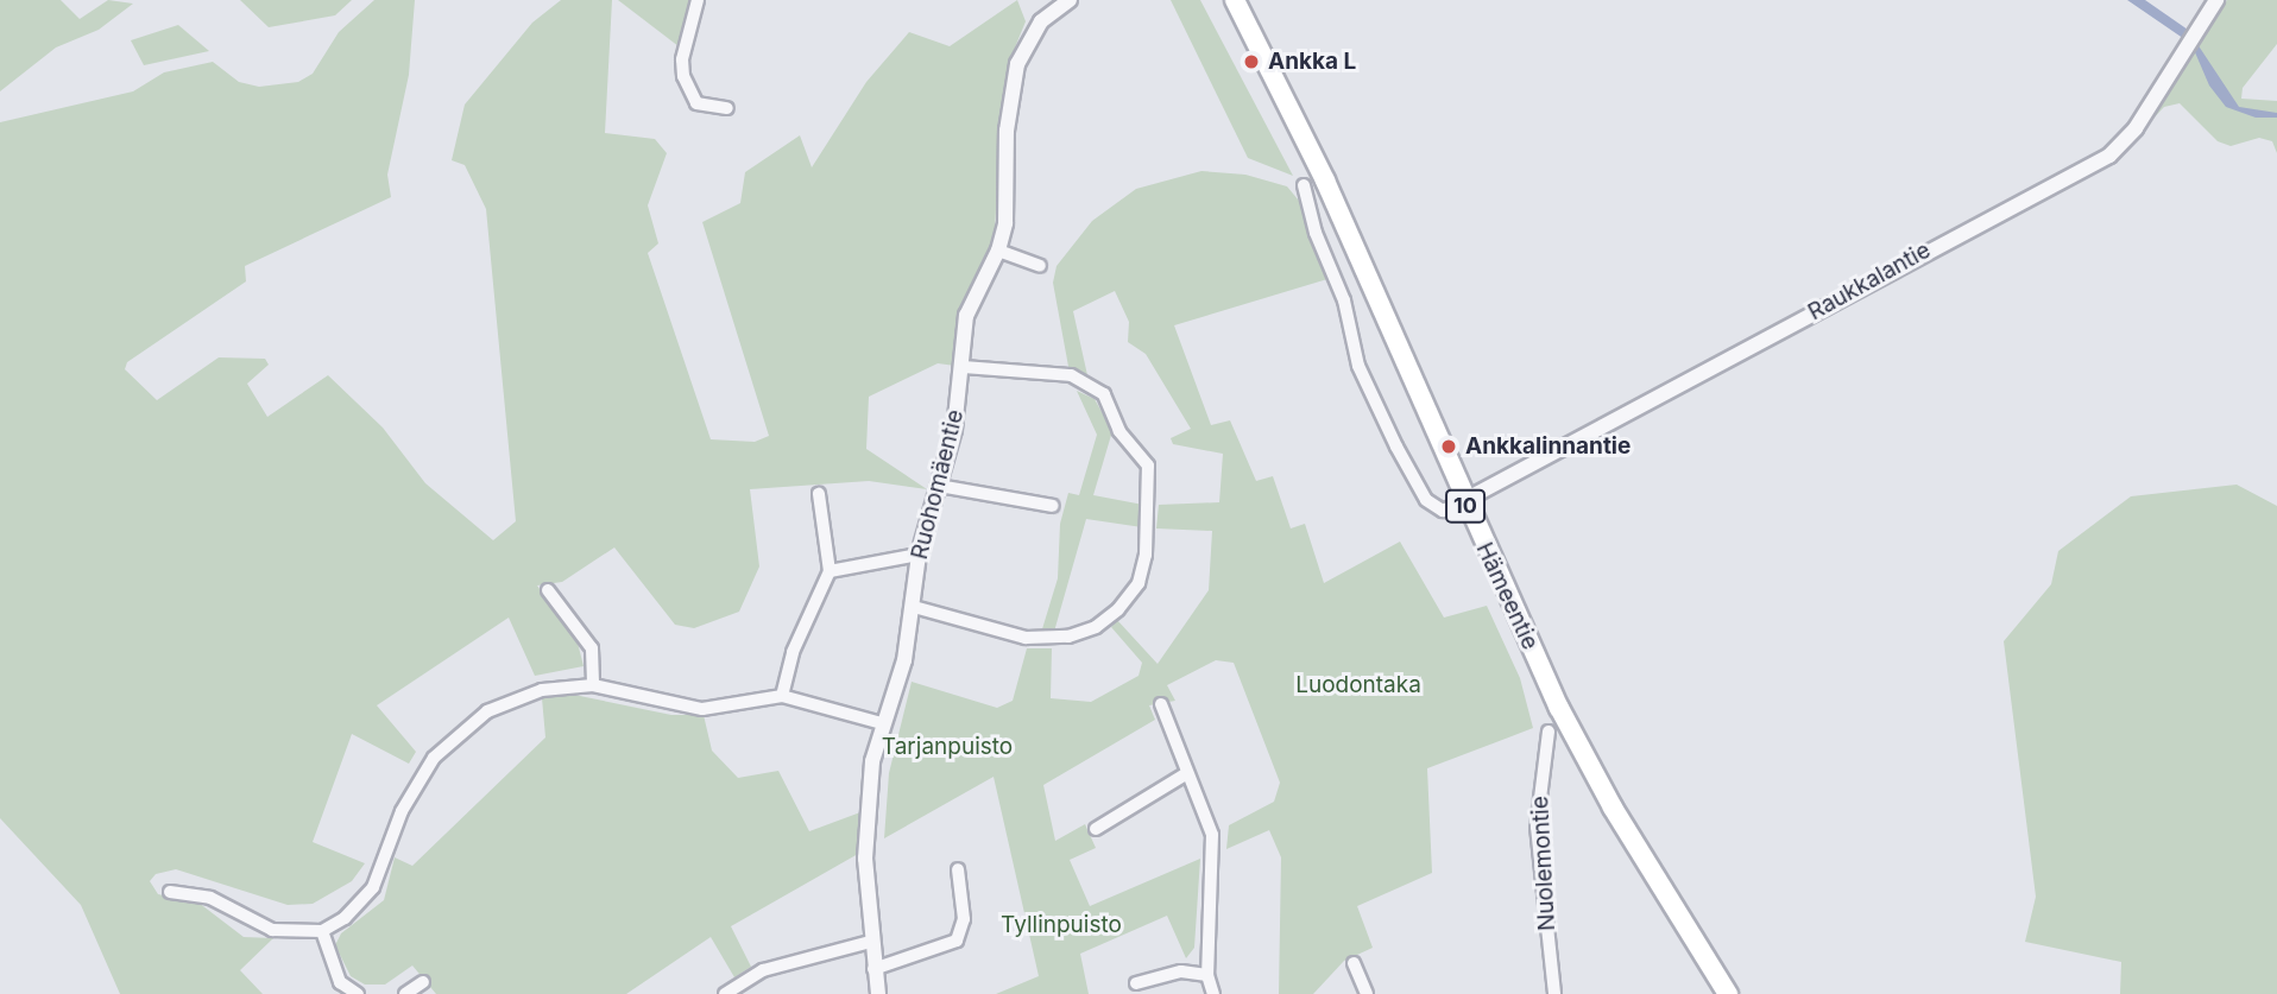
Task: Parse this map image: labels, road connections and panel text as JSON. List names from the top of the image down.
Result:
{
  "streets": {
    "highway": ["10", "Hämeentie"],
    "street": ["Raukkalantie", "Ruohomäentie", "Nuolemontie"]
  },
  "crossings": [
    ["Raukkalantie", "Hämeentie"]
  ],
  "parks": ["Luodontaka", "Tarjanpuisto", "Tyllinpuisto"],
  "places": ["Ankka L", "Ankkalinnantie"]
}
